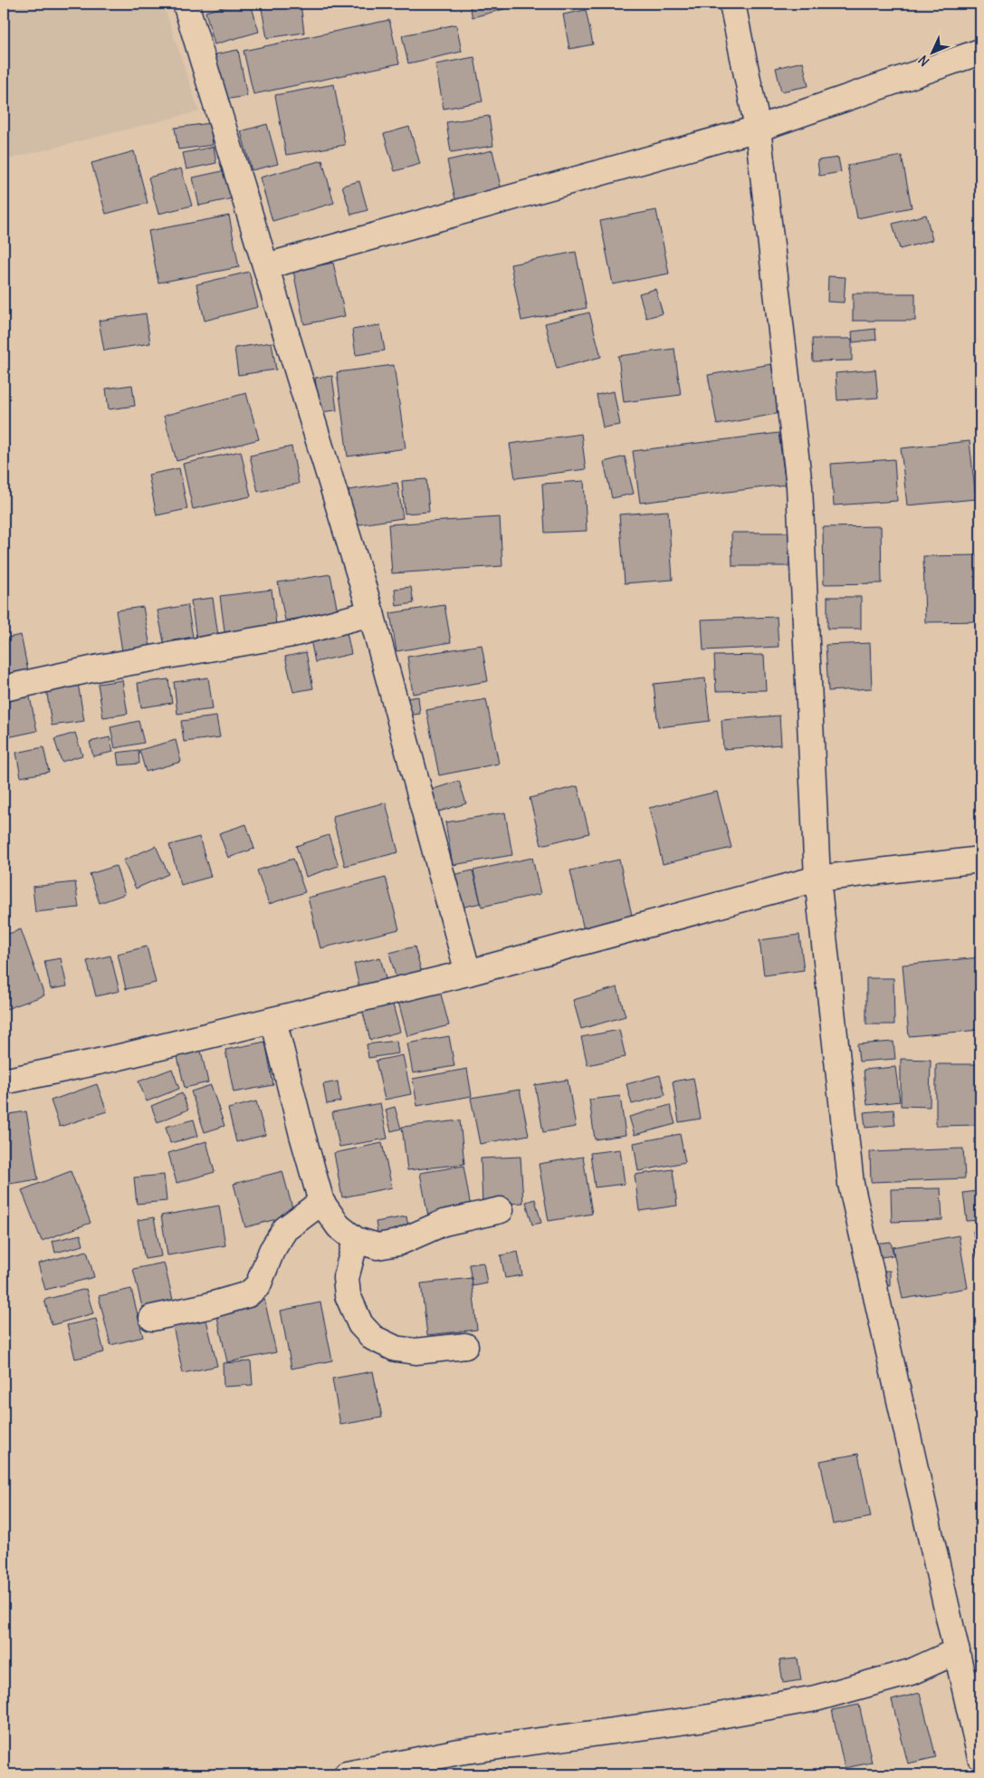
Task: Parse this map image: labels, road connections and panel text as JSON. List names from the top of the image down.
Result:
{
  "north": "bottom left"
}
